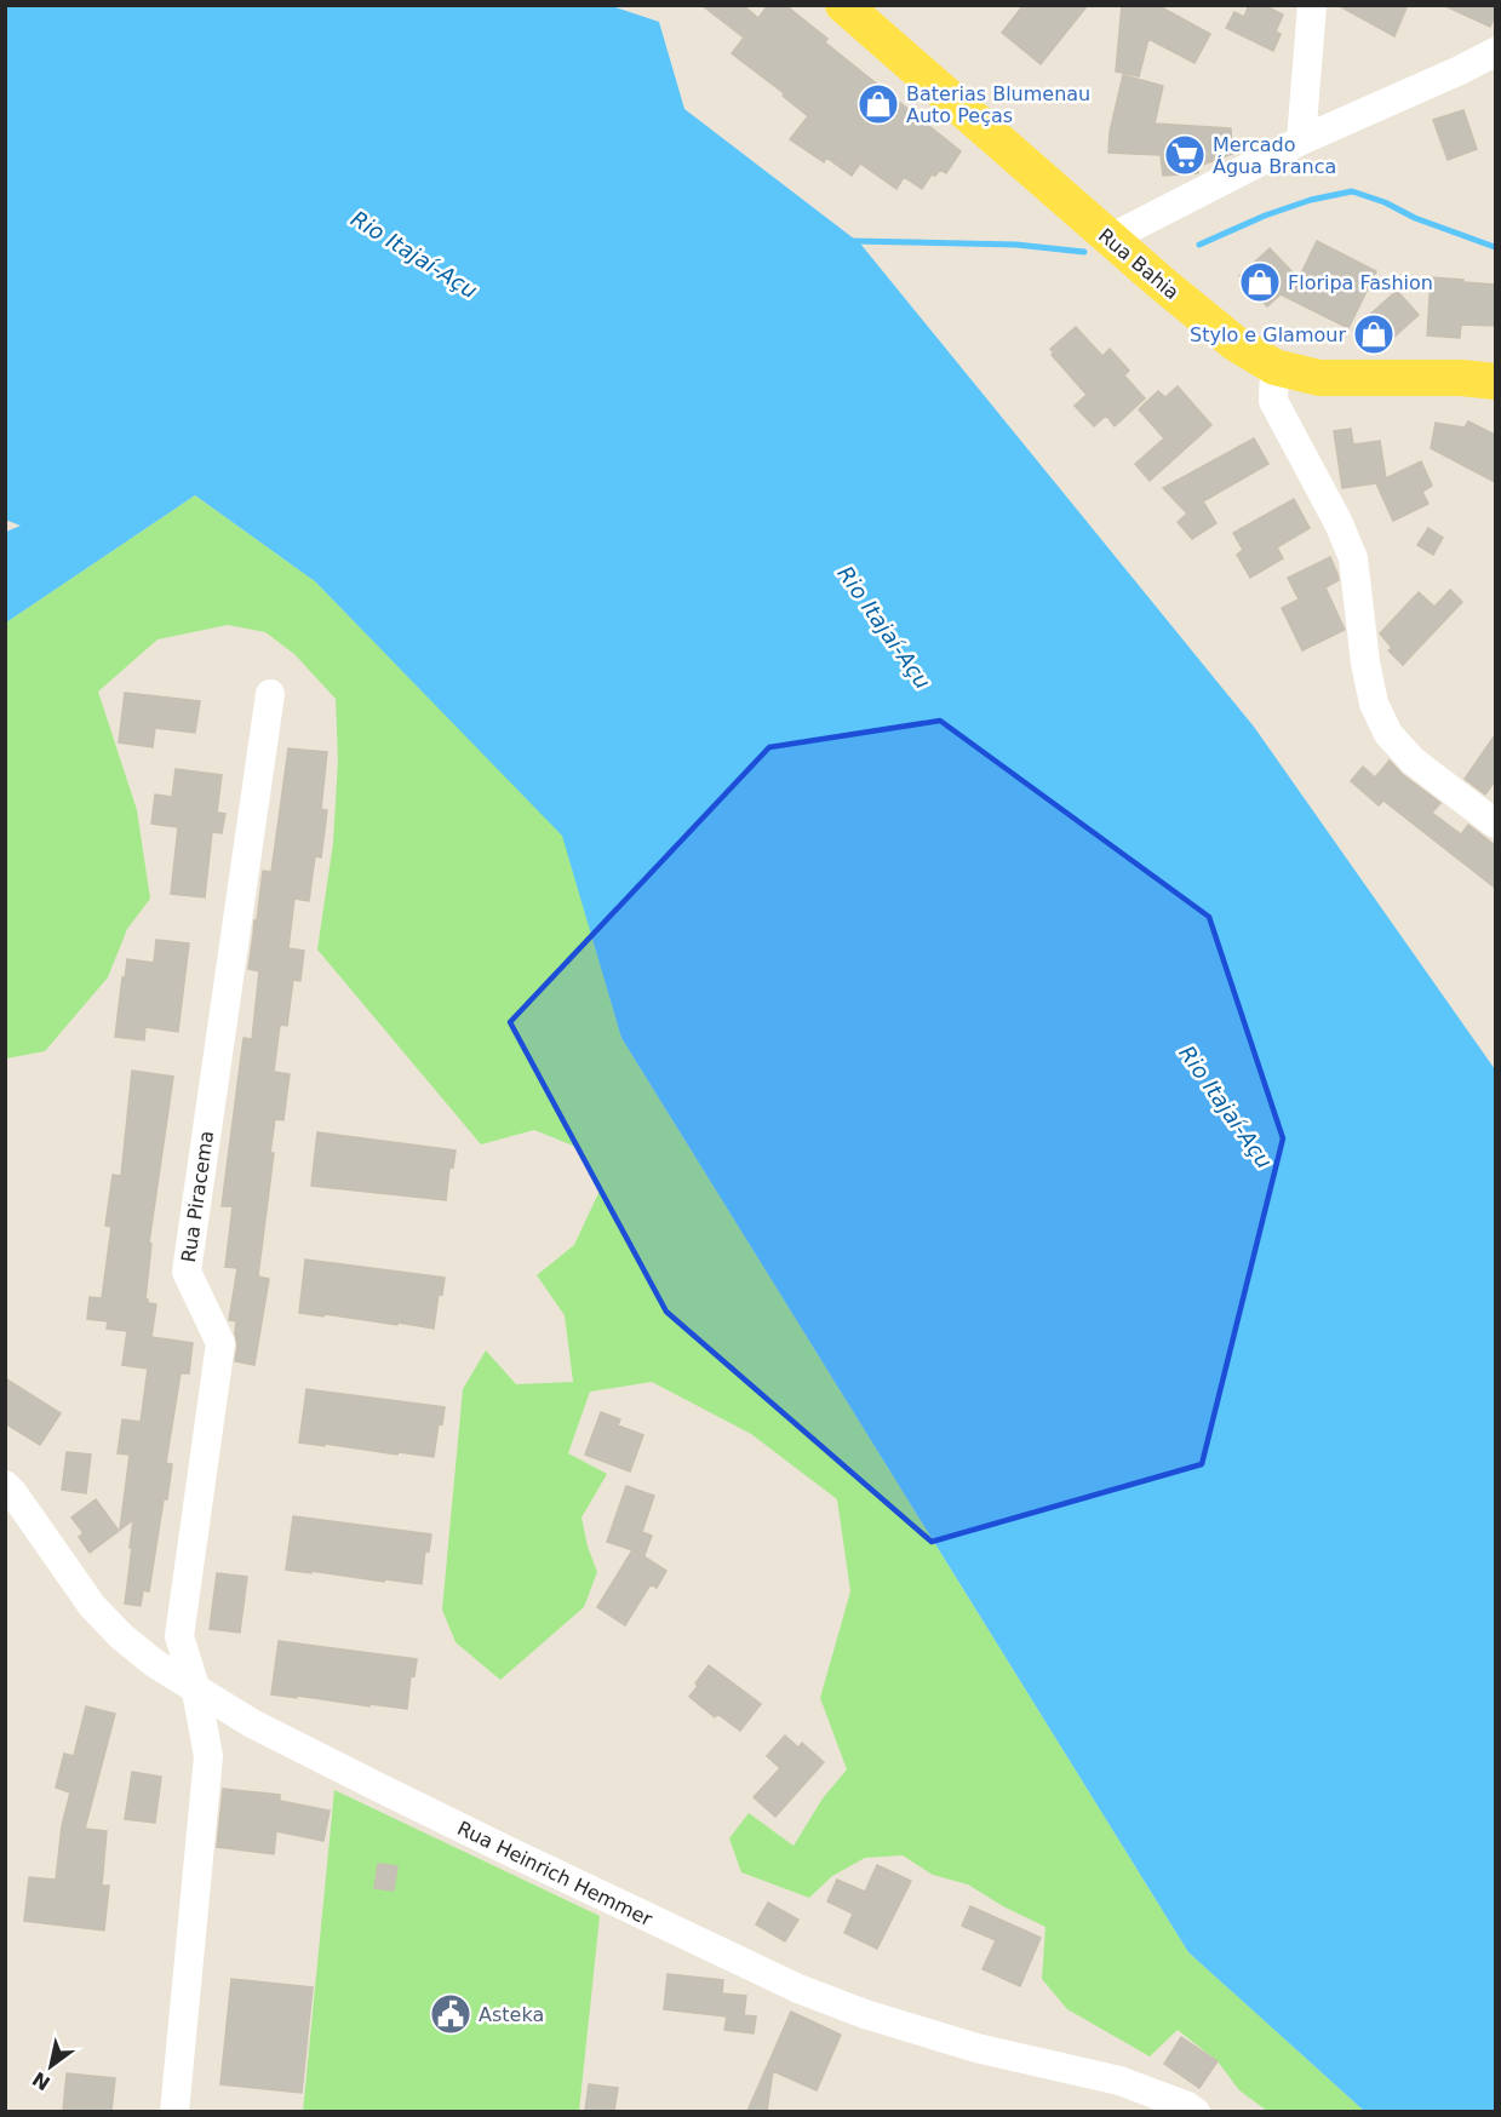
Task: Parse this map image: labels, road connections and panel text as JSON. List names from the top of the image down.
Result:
{
  "streets": {
    "main road": ["Rua Bahia"],
    "street": ["Rua Piracema", "Rua Heinrich Hemmer"]
  },
  "crossings": [
    ["Rua Piracema", "Rua Heinrich Hemmer"]
  ],
  "water": ["Rio Itajaí-Açu"],
  "places": {
    "shop": ["Baterias Blumenau Auto Peças", "Floripa Fashion", "Stylo e Glamour"],
    "supermarket": ["Mercado Água Branca"],
    "public building": ["Asteka"]
  },
  "north": "bottom left"
}
